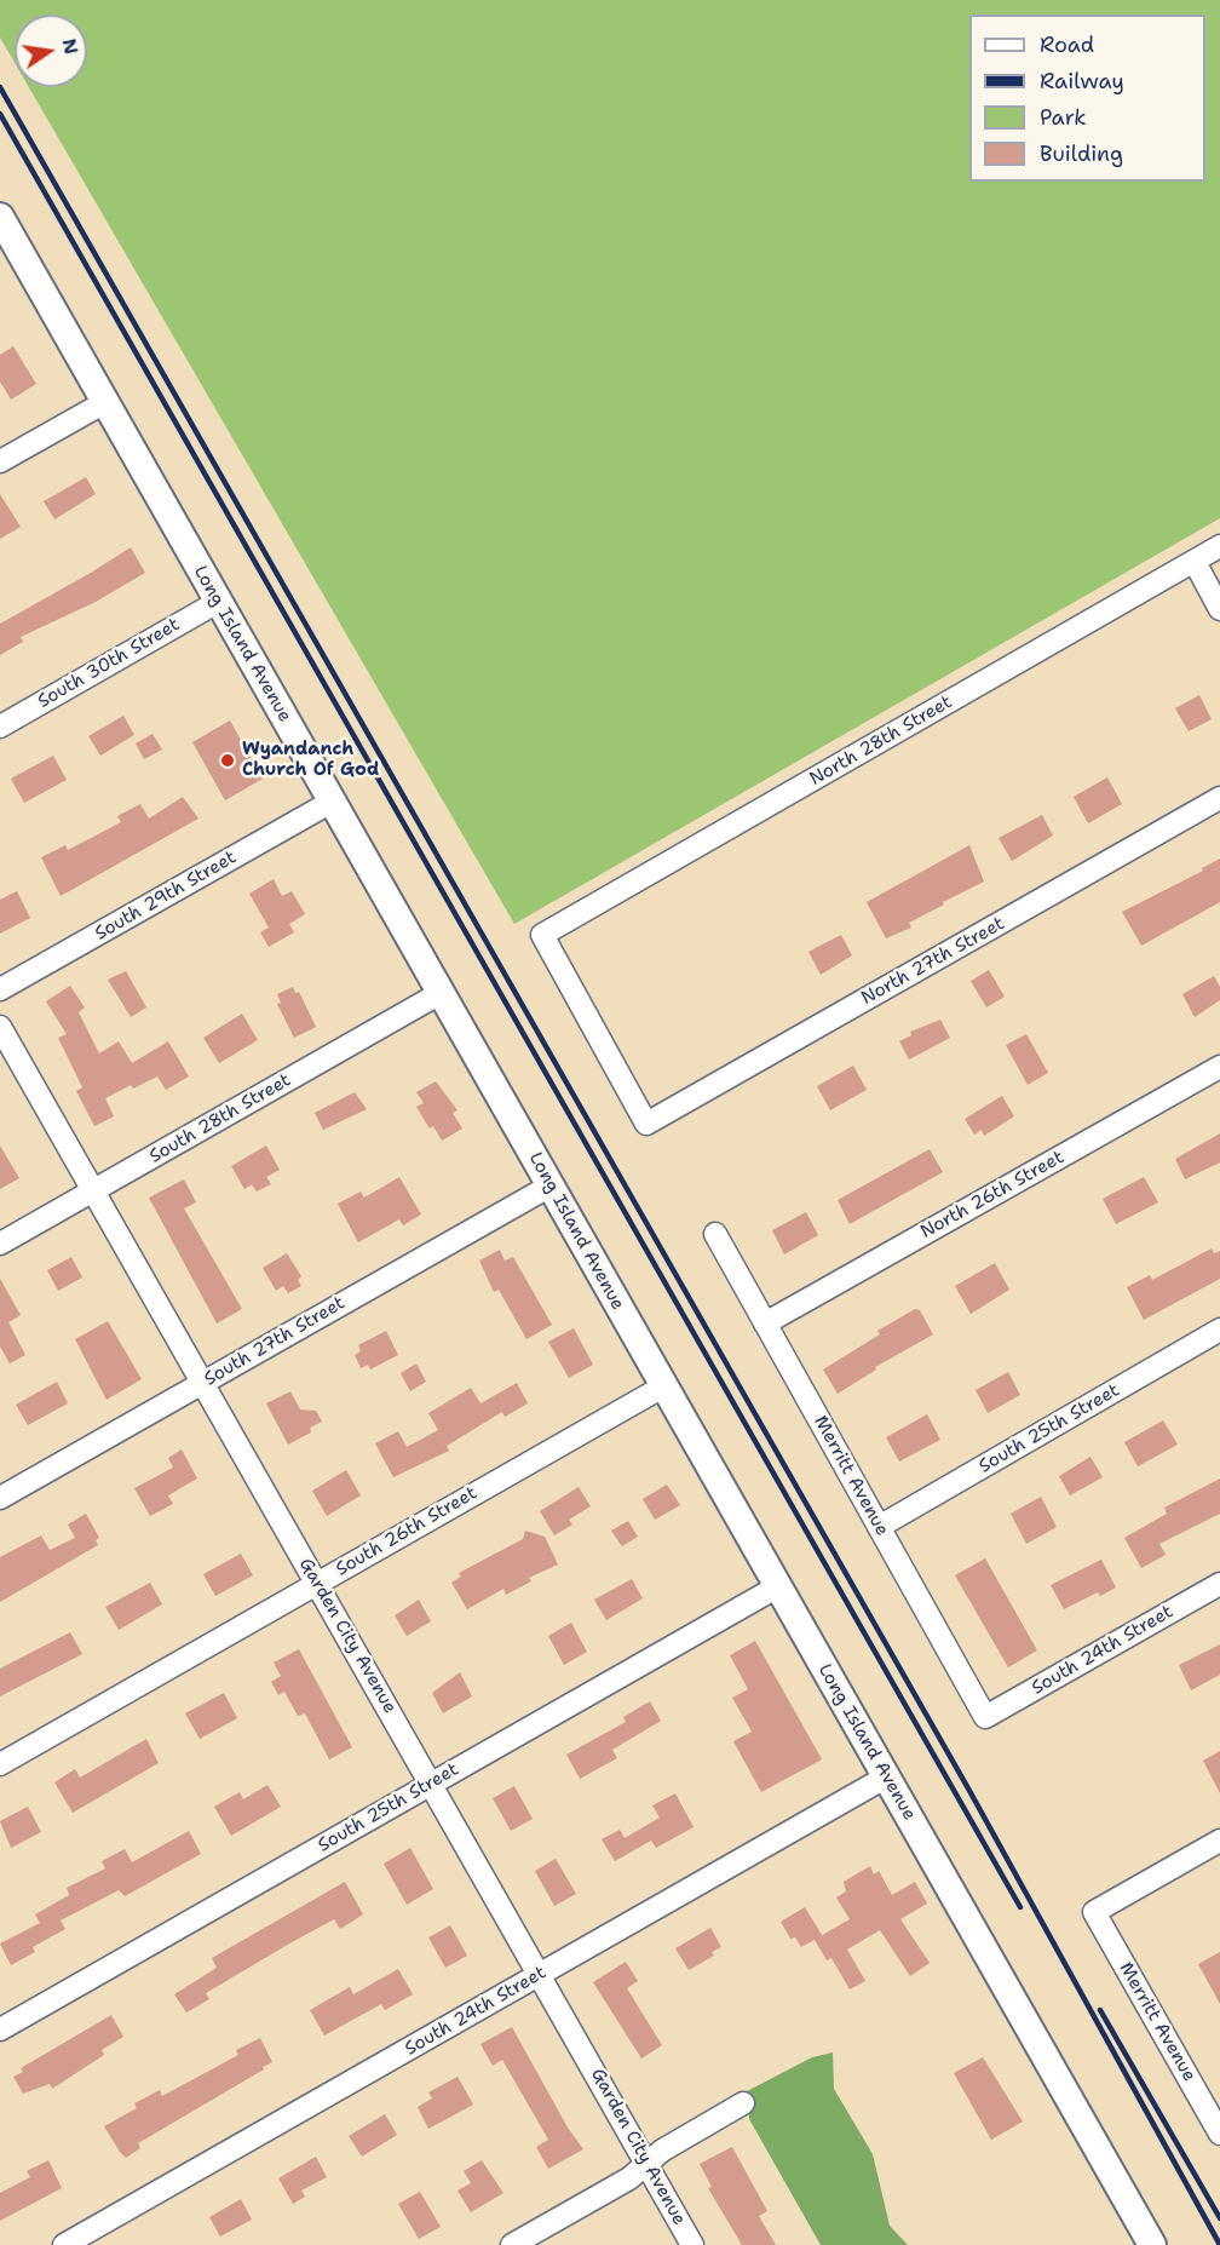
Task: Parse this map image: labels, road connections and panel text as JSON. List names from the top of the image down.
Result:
{
  "streets": {
    "street": [
      "Long Island Avenue",
      "South 30th Street",
      "North 28th Street",
      "South 29th Street",
      "North 27th Street",
      "South 28th Street",
      "North 26th Street",
      "South 27th Street",
      "South 25th Street",
      "Merritt Avenue",
      "South 26th Street",
      "Garden City Avenue",
      "South 24th Street"
    ]
  },
  "crossings": [
    ["Long Island Avenue", "South 30th Street"],
    ["Long Island Avenue", "South 29th Street"],
    ["Long Island Avenue", "South 28th Street"],
    ["Long Island Avenue", "South 27th Street"],
    ["Long Island Avenue", "South 25th Street"],
    ["Long Island Avenue", "South 26th Street"],
    ["Long Island Avenue", "South 24th Street"],
    ["North 28th Street", "North 27th Street"],
    ["South 28th Street", "Garden City Avenue"],
    ["North 26th Street", "Merritt Avenue"],
    ["South 27th Street", "Garden City Avenue"],
    ["South 25th Street", "Merritt Avenue"],
    ["South 25th Street", "Garden City Avenue"],
    ["Merritt Avenue", "South 24th Street"],
    ["South 26th Street", "Garden City Avenue"],
    ["Garden City Avenue", "South 24th Street"]
  ],
  "places": ["Wyandanch Church Of God"],
  "legend": [
    "Road",
    "Railway",
    "Park",
    "Building"
  ],
  "north": "right"
}
